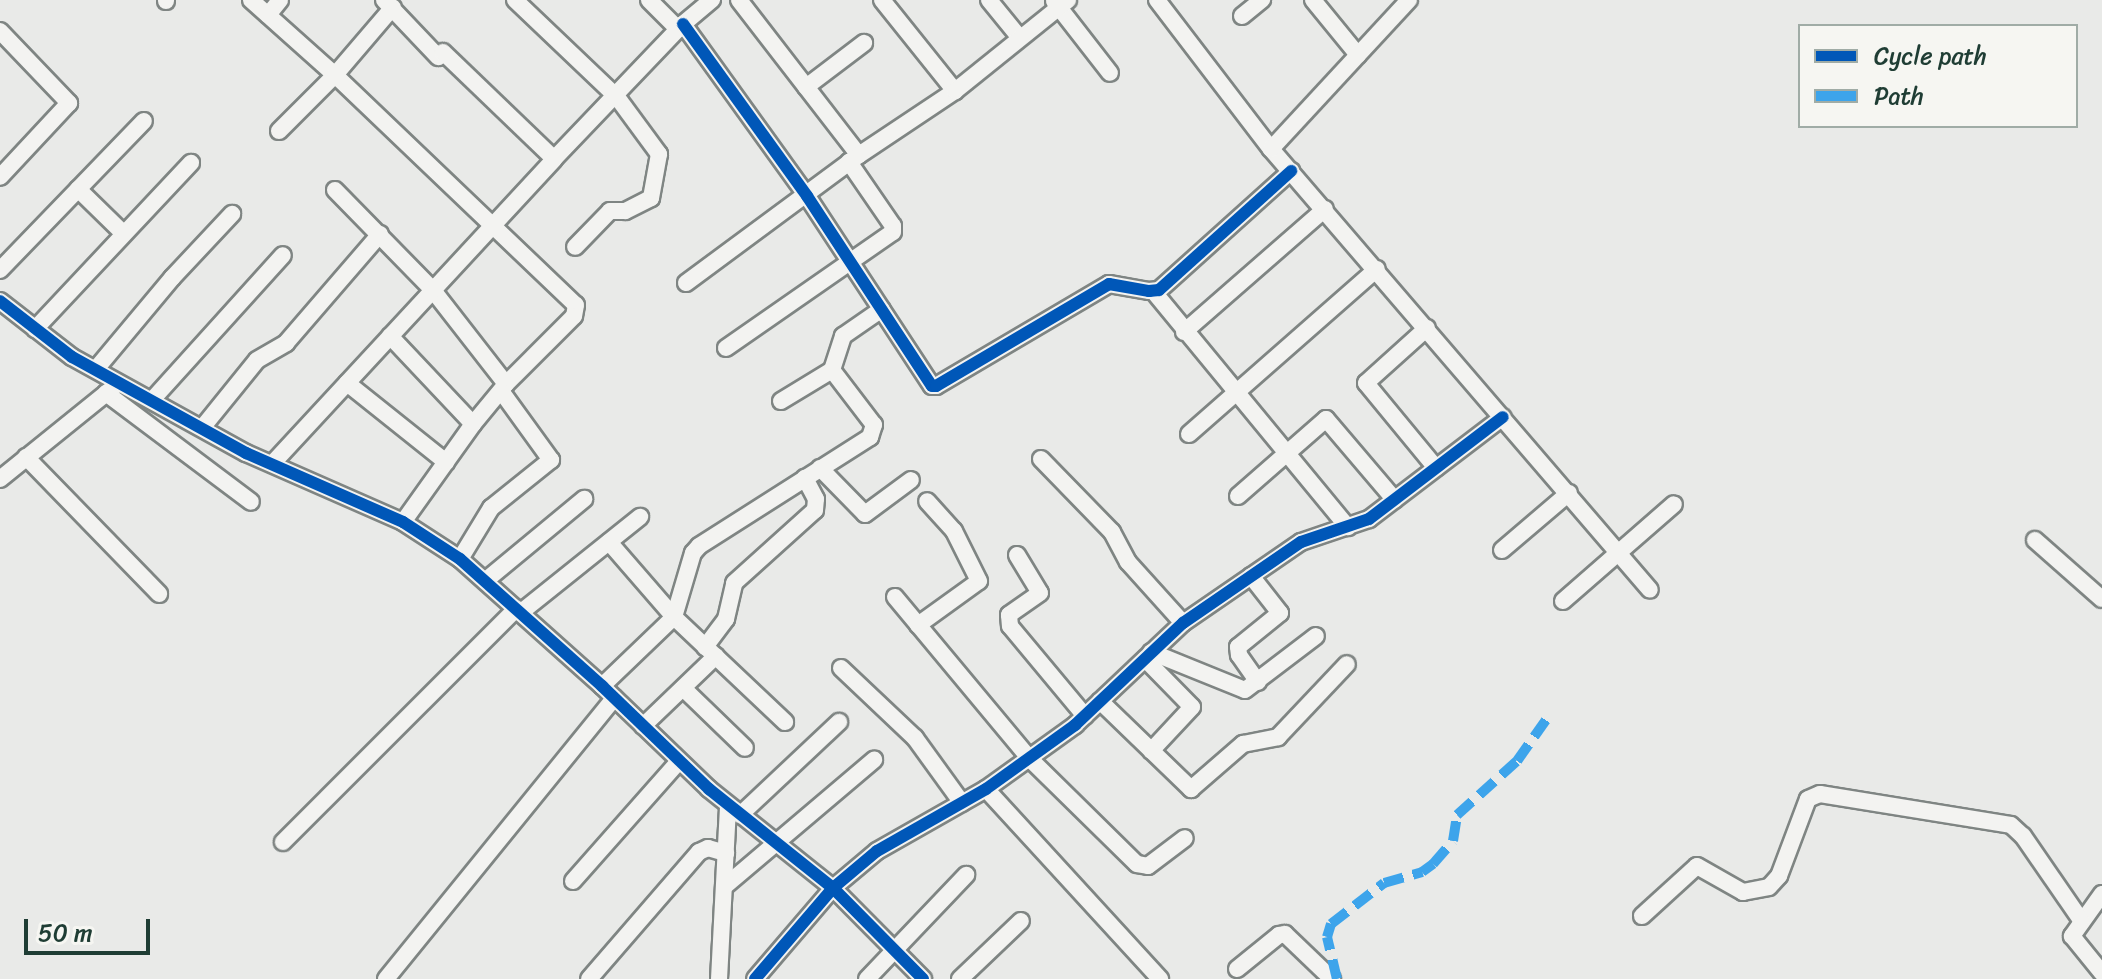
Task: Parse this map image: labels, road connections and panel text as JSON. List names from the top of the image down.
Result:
{
  "legend": ["Cycle path", "Path"],
  "scale_bar": "50 m"
}
